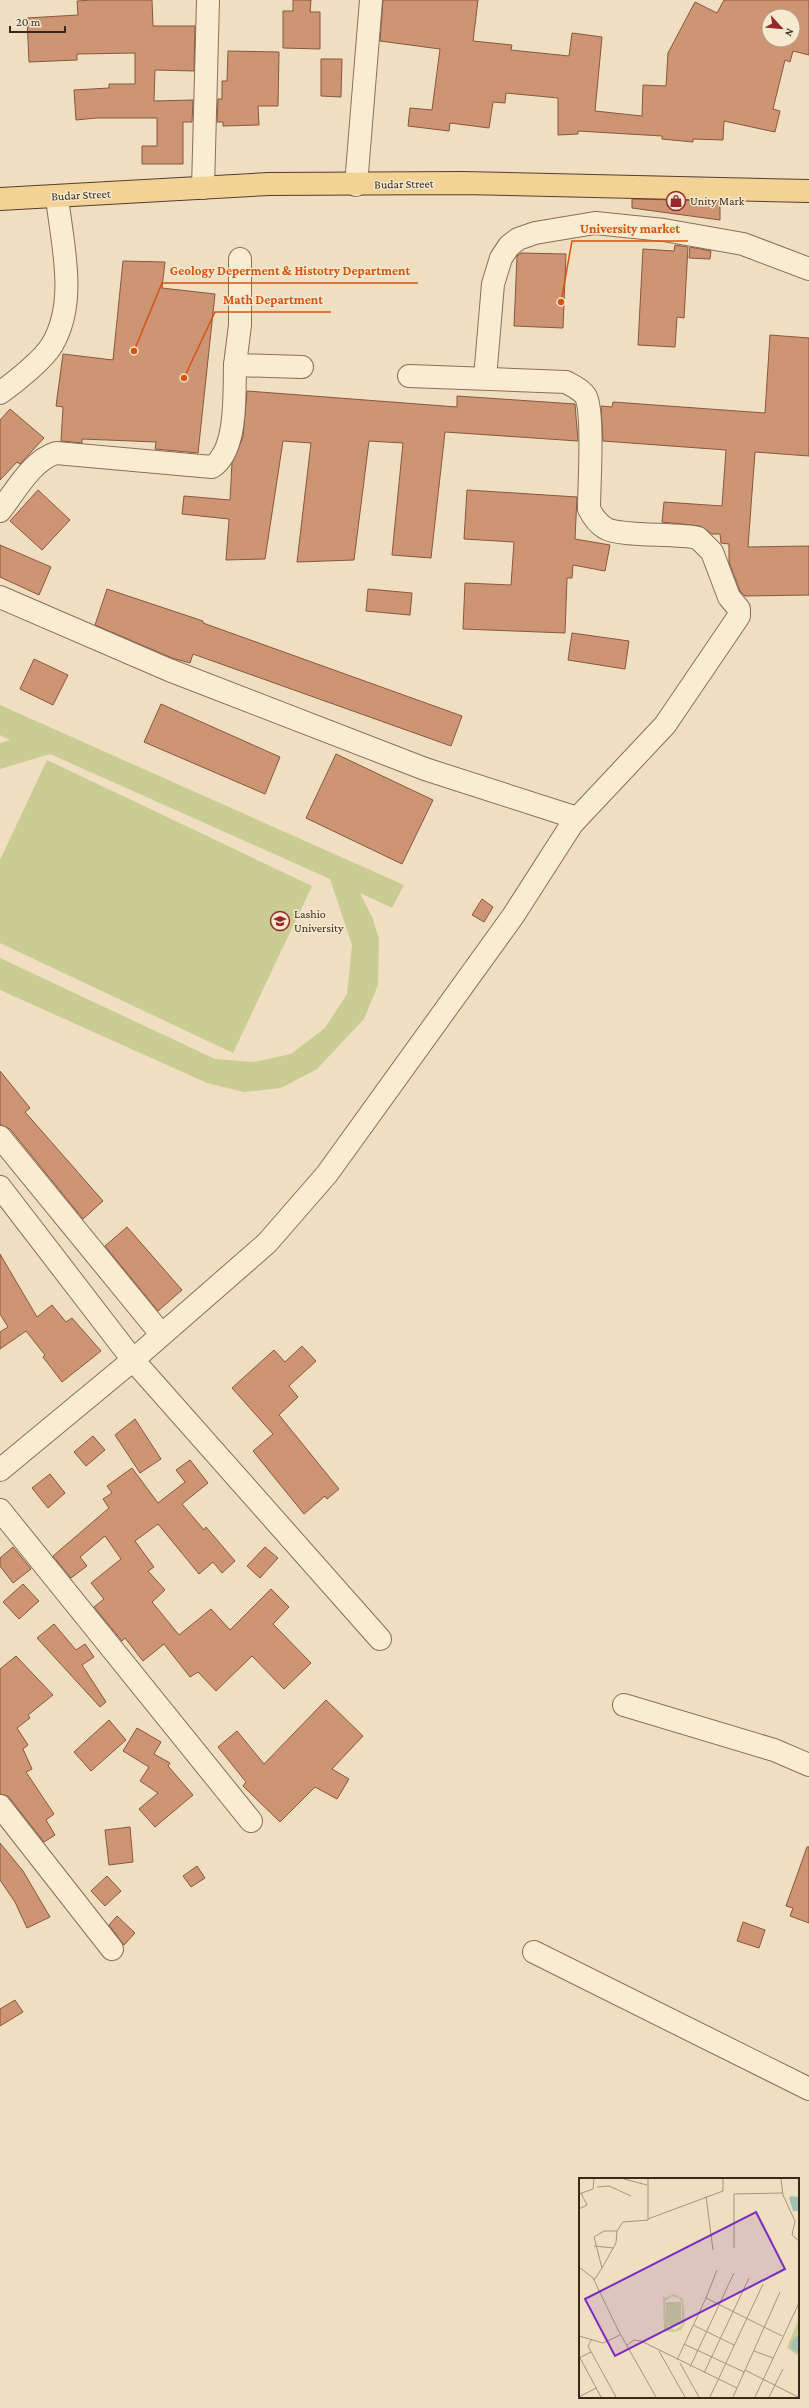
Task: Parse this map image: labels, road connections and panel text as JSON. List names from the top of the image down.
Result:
{
  "streets": {
    "main road": ["Budar Street"]
  },
  "places": {
    "shop": ["Unity Mark"],
    "other": ["University market", "Geology Deperment & Histotry Department", "Math Department"],
    "school or university": ["Lashio University"]
  },
  "scale_bar": "20 m",
  "north": "bottom right"
}
